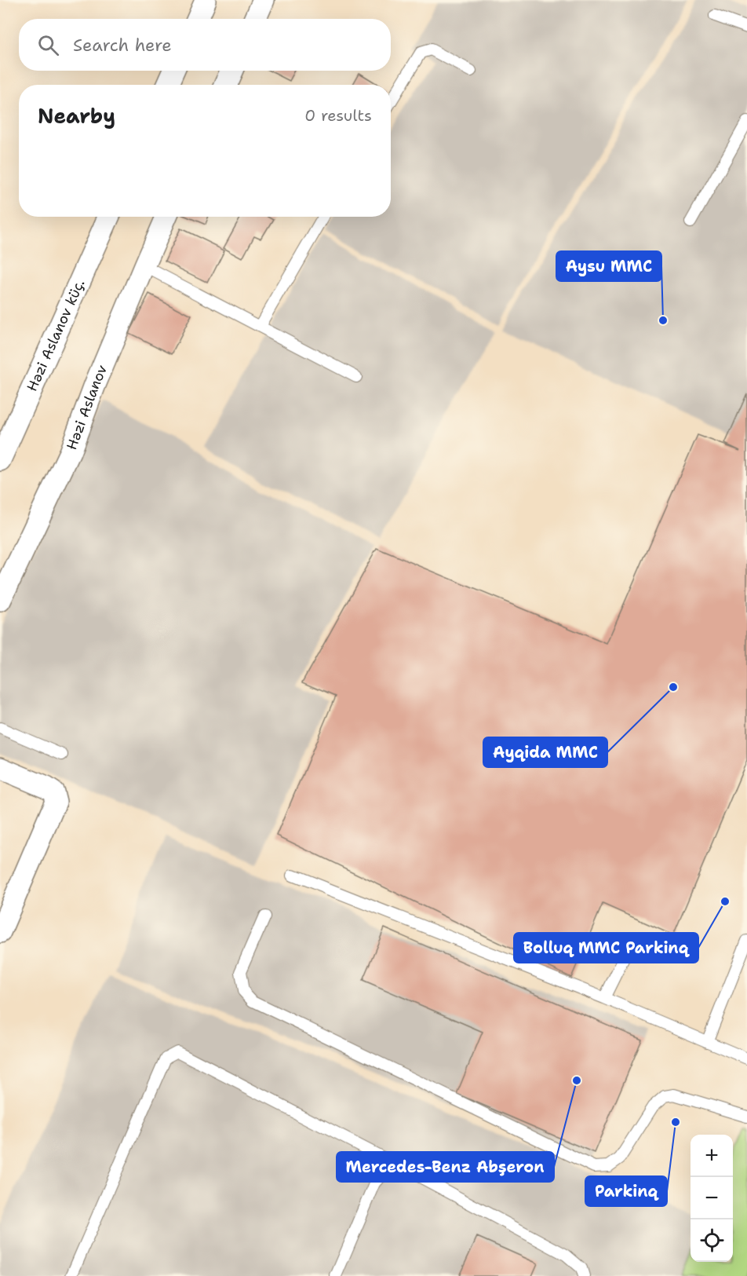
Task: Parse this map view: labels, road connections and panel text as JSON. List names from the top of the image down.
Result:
{
  "streets": {
    "street": ["Həzi Aslanov küç.", "Həzi Aslanov"]
  },
  "places": [
    "Aysu MMC",
    "Ayqida MMC",
    "Bolluq MMC Parkinq",
    "Mercedes-Benz Abşeron",
    "Parkinq"
  ],
  "page": {
    "search": "Search here",
    "heading": ["Nearby", "0 results"],
    "map_buttons": ["+", "−"]
  }
}
